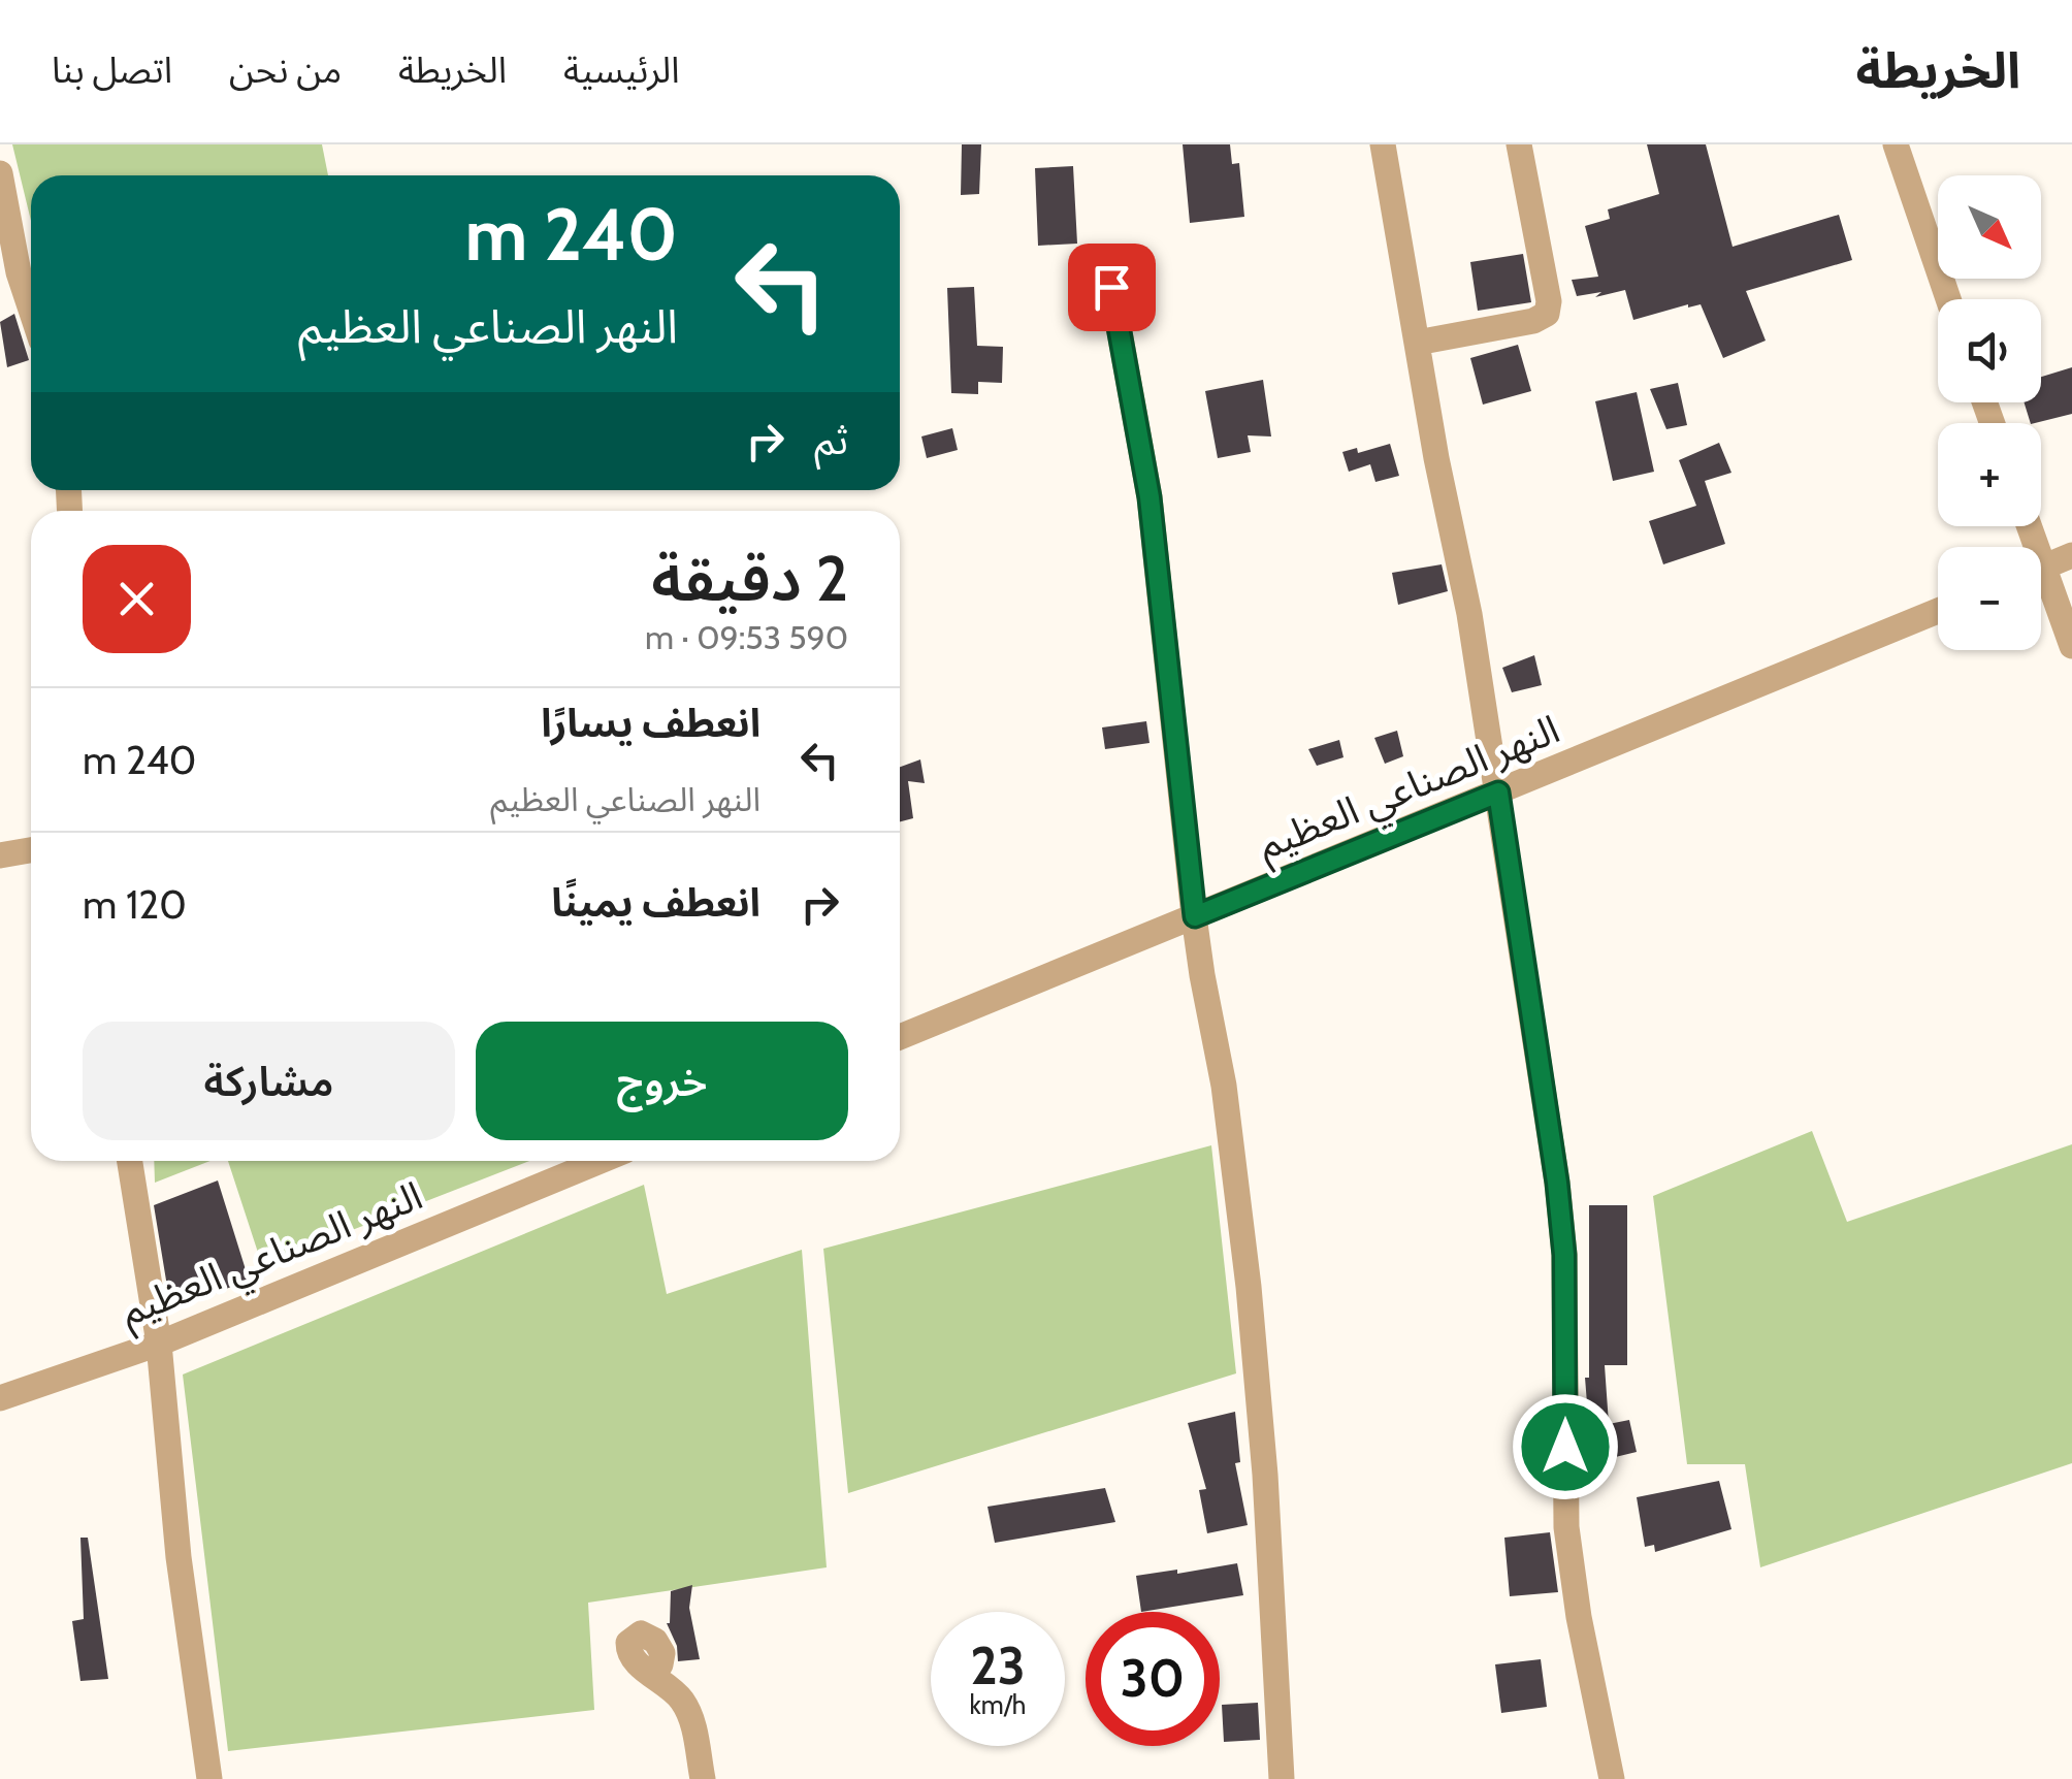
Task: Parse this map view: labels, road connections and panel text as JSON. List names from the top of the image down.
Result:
{
  "streets": {
    "street": ["النهر الصناعي العظيم"]
  },
  "north": "bottom right",
  "page": {
    "header": "الخريطة",
    "nav": [
      "الرئيسية",
      "الخريطة",
      "من نحن",
      "اتصل بنا"
    ],
    "map_buttons": ["+", "−"],
    "turn": ["240 m", "النهر الصناعي العظيم"],
    "then": "ثم",
    "heading": ["2 دقيقة", "590 m · 09:53"],
    "list": [
      {
        "name": "انعطف يسارًا",
        "note": "النهر الصناعي العظيم",
        "value": "240 m"
      },
      {
        "name": "انعطف يمينًا",
        "value": "120 m"
      }
    ],
    "buttons": ["خروج", "مشاركة"],
    "speed": "23 km/h",
    "limit": "30"
  }
}
